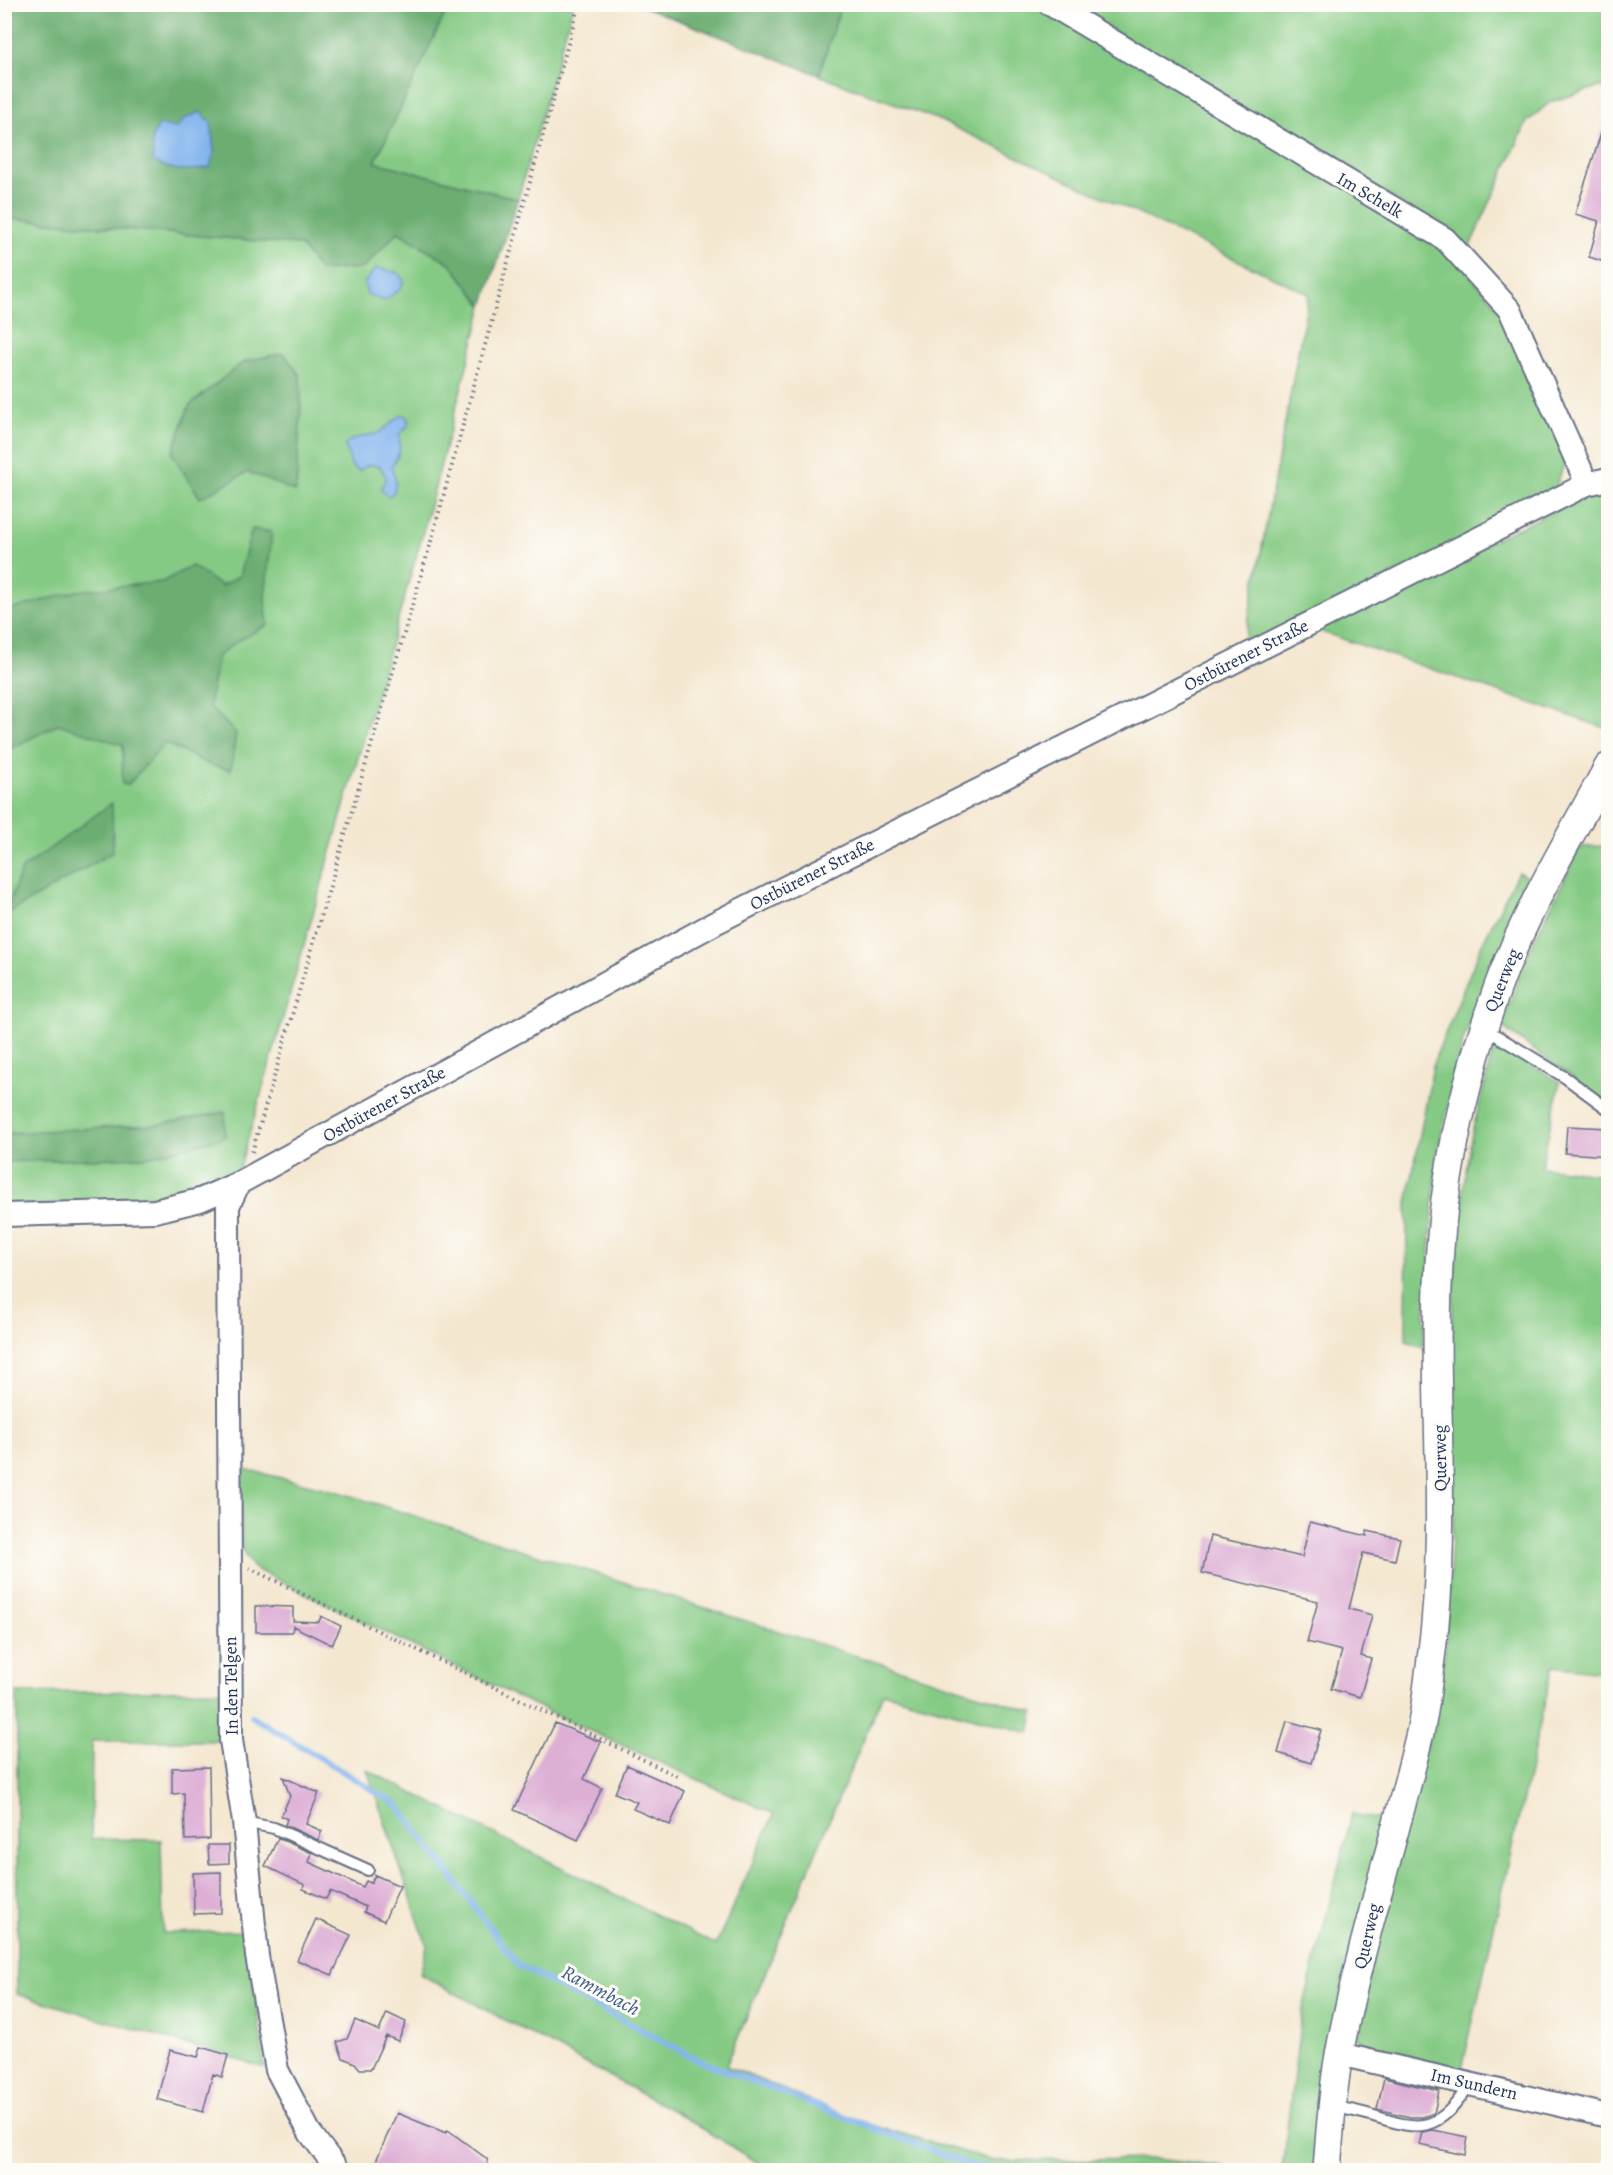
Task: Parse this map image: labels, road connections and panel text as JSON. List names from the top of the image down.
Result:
{
  "streets": {
    "street": [
      "Im Schelk",
      "Ostbürener Straße",
      "Querweg",
      "In den Telgen",
      "Im Sundern"
    ]
  },
  "crossings": [
    ["Im Schelk", "Ostbürener Straße"],
    ["Ostbürener Straße", "In den Telgen"],
    ["Querweg", "Im Sundern"]
  ],
  "water": ["Rammbach"]
}
